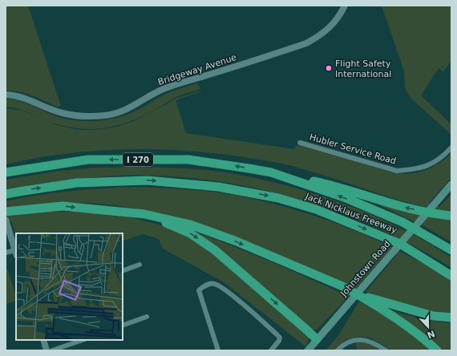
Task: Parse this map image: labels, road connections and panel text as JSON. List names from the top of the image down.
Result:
{
  "streets": {
    "highway": ["I 270", "Jack Nicklaus Freeway"],
    "main road": ["Johnstown Road"],
    "street": ["Bridgeway Avenue", "Hubler Service Road"]
  },
  "places": ["Flight Safety International"],
  "north": "bottom"
}
